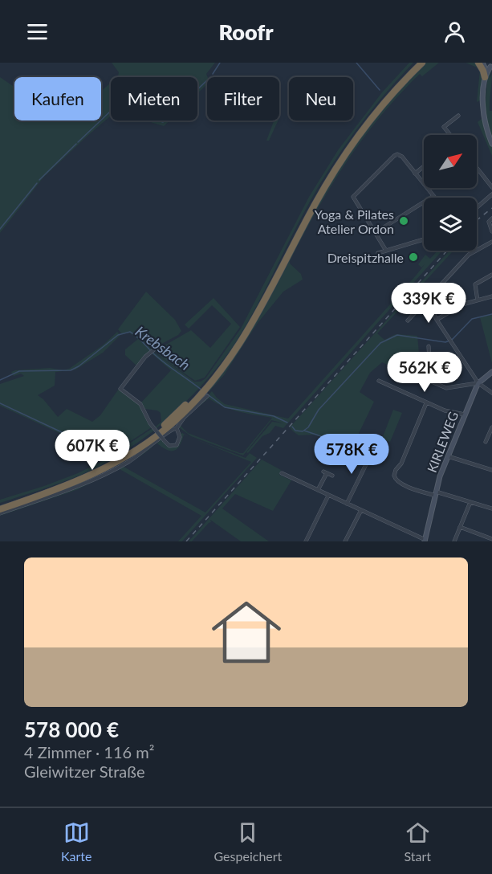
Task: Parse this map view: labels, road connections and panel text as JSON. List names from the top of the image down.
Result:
{
  "streets": {
    "street": ["KIRLEWEG"]
  },
  "water": ["Krebsbach"],
  "places": ["Yoga & Pilates Atelier Ordon", "Dreispitzhalle"],
  "north": "top right",
  "page": {
    "header": "Roofr",
    "chip": [
      "Kaufen",
      "Mieten",
      "Filter",
      "Neu"
    ],
    "price": [
      "339K €",
      "562K €",
      "607K €",
      "578K €"
    ],
    "list": [
      {
        "name": "578 000 €",
        "note": "4 Zimmer · 116 m² · Gleiwitzer Straße"
      }
    ],
    "tabs": ["Karte", "Gespeichert", "Start"]
  }
}
